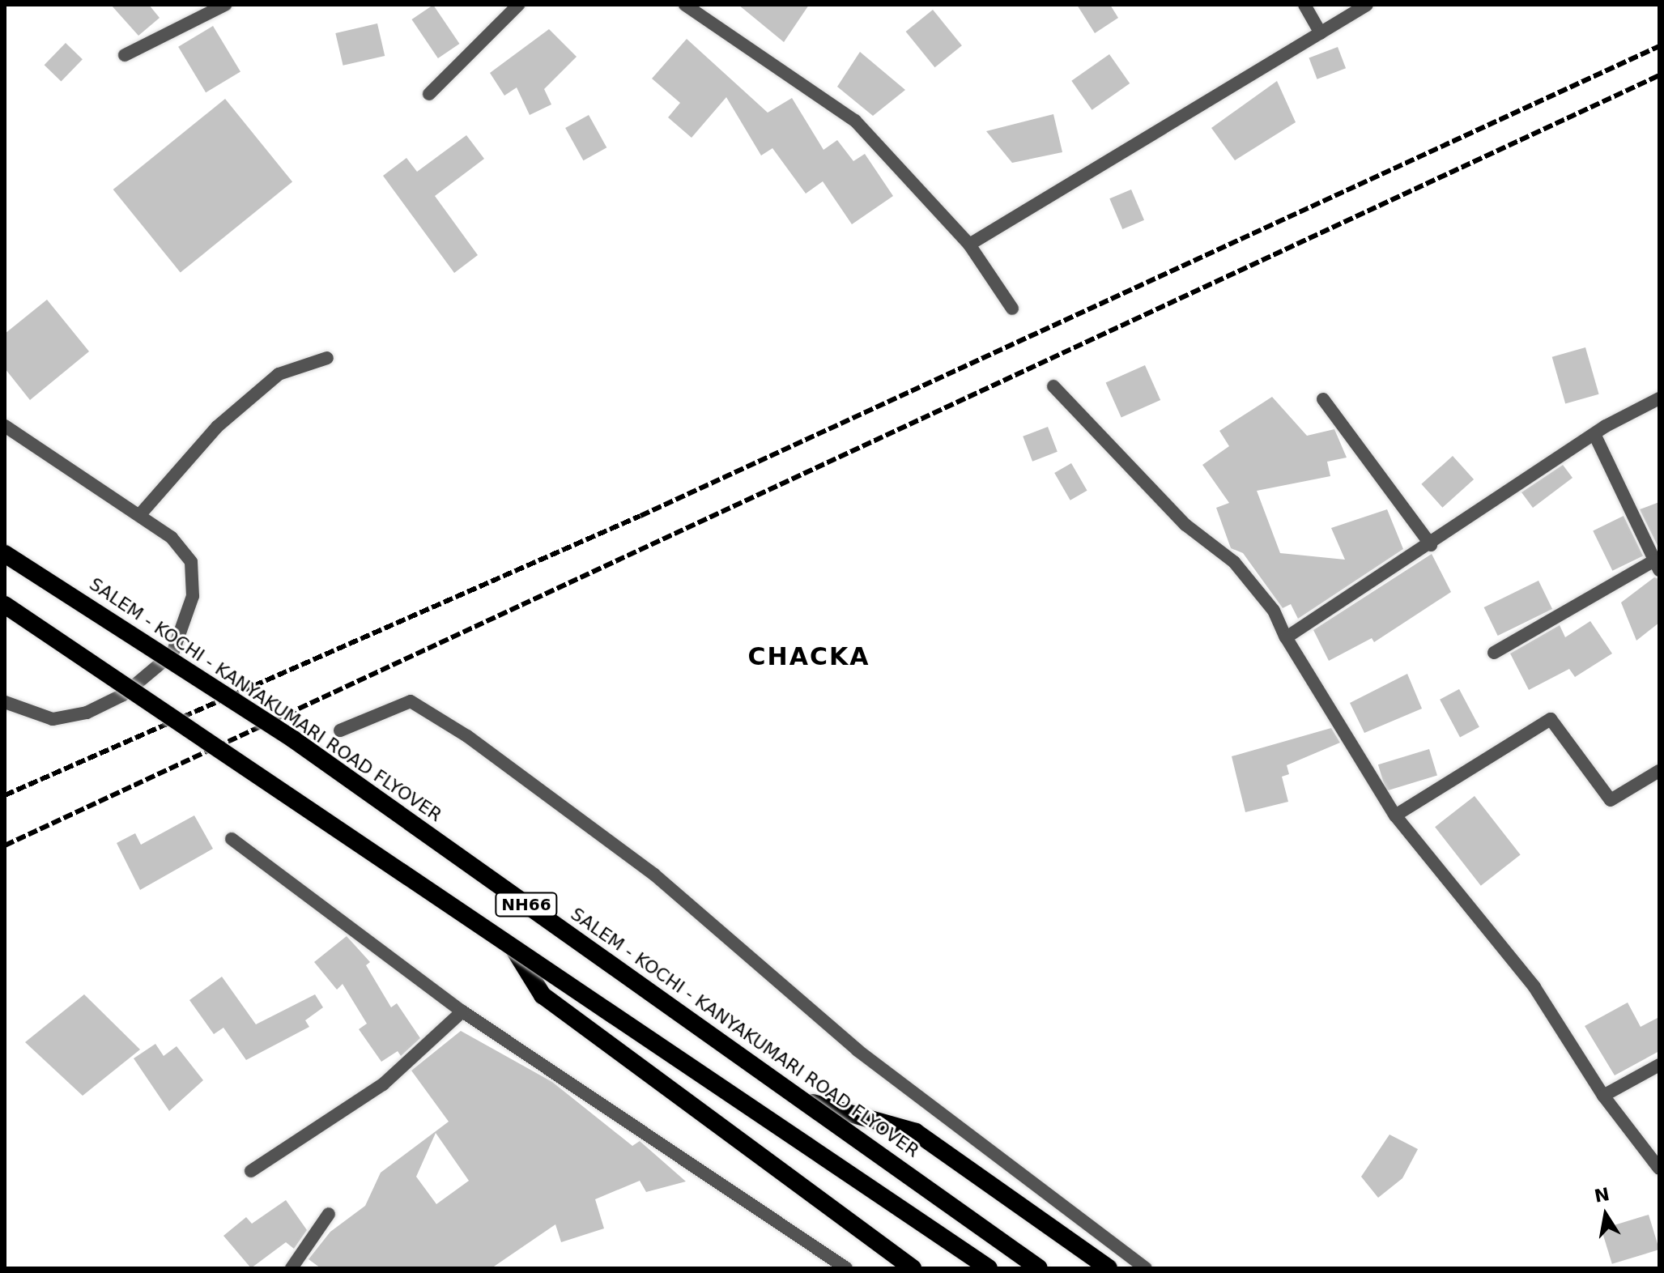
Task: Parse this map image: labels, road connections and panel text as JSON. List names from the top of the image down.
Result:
{
  "streets": {
    "highway": ["SALEM - KOCHI - KANYAKUMARI ROAD FLYOVER", "NH66"]
  },
  "districts": ["CHACKA"],
  "north": "top"
}
